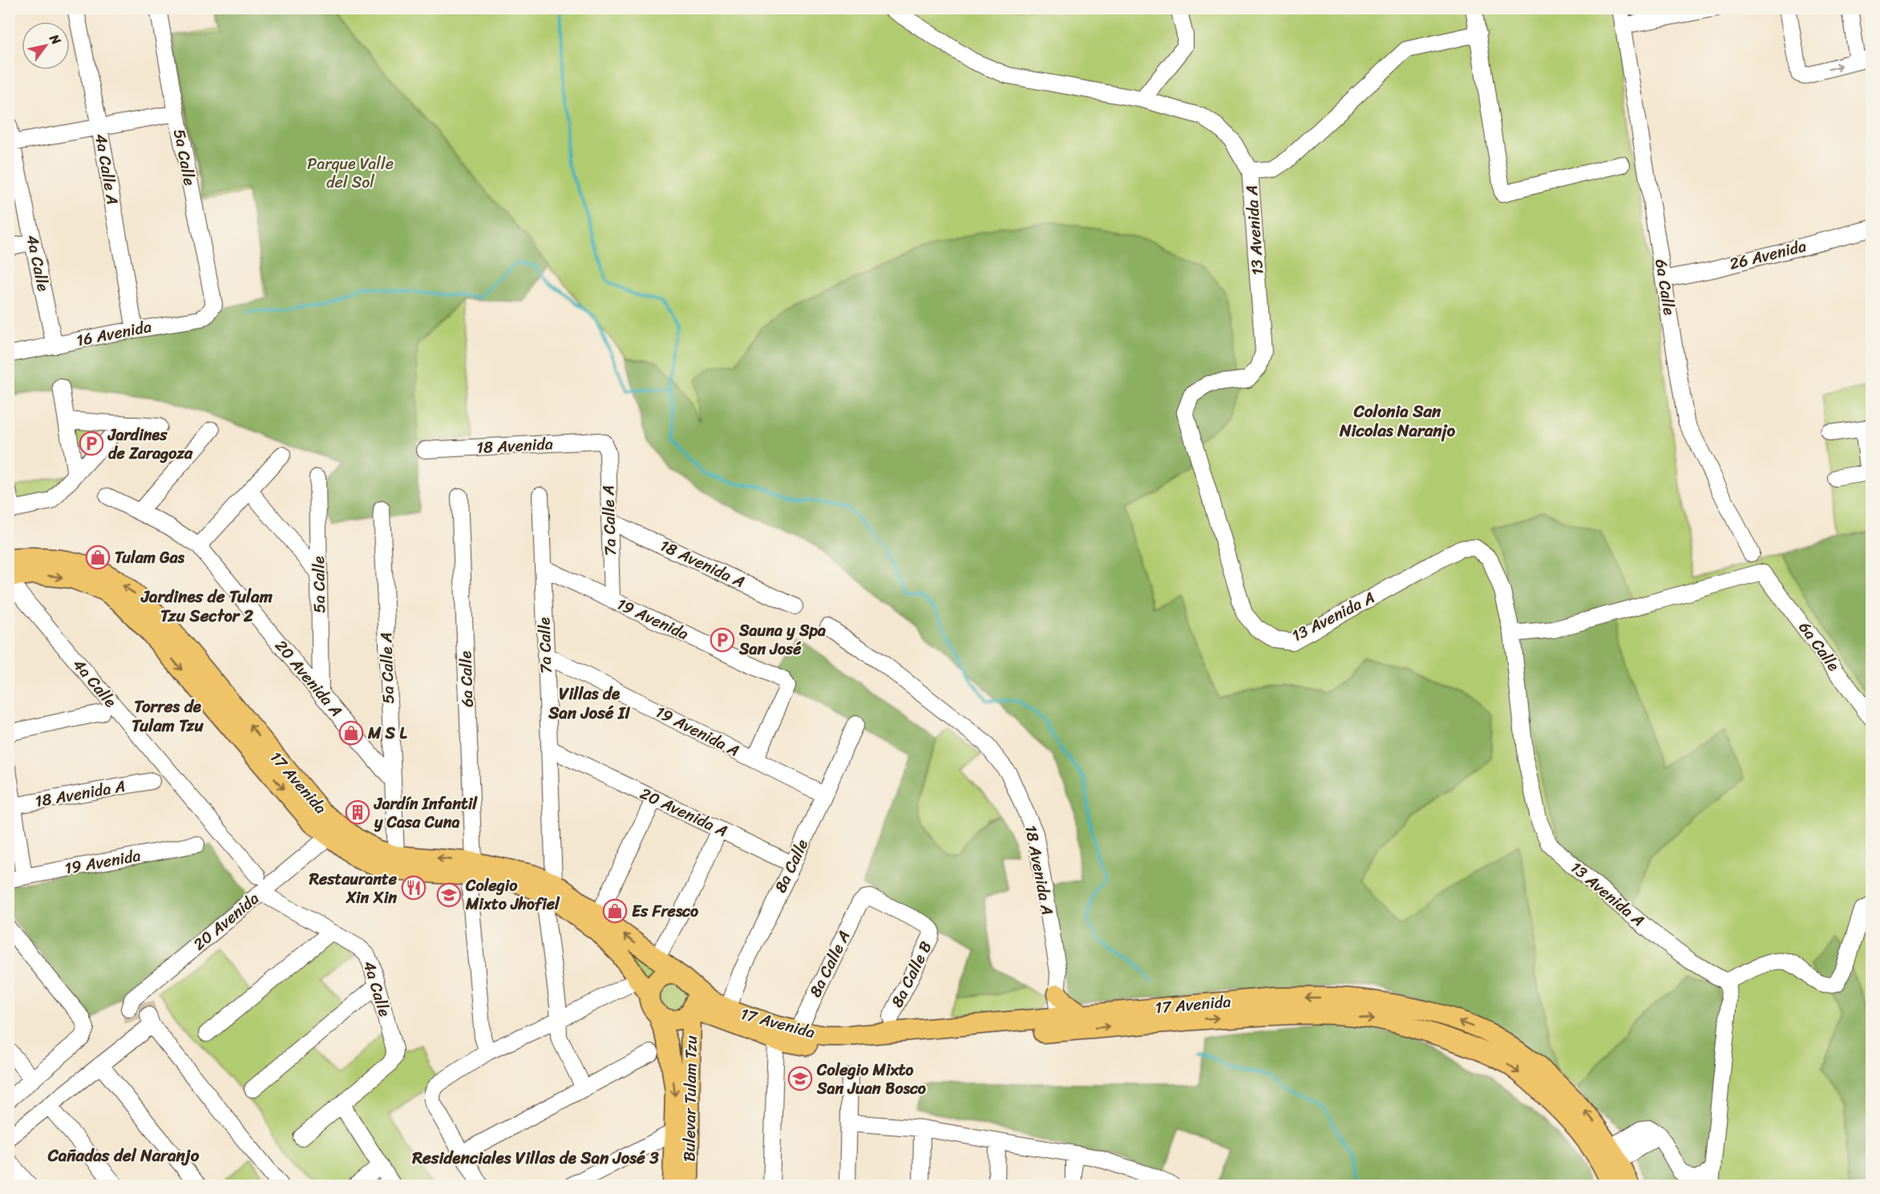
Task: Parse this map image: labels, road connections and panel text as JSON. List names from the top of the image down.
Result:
{
  "streets": {
    "main road": ["17 Avenida", "Bulevar Tulam Tzu"],
    "street": [
      "5a Calle",
      "4a Calle A",
      "13 Avenida A",
      "26 Avenida",
      "4a Calle",
      "6a Calle",
      "16 Avenida",
      "18 Avenida",
      "7a Calle A",
      "18 Avenida A",
      "19 Avenida",
      "7a Calle",
      "5a Calle A",
      "20 Avenida A",
      "19 Avenida A",
      "8a Calle",
      "20 Avenida",
      "8a Calle A",
      "8a Calle B"
    ]
  },
  "crossings": [
    ["5a Calle", "16 Avenida"],
    ["5a Calle", "20 Avenida A"],
    ["4a Calle A", "16 Avenida"],
    ["13 Avenida A", "6a Calle"],
    ["26 Avenida", "6a Calle"],
    ["4a Calle", "16 Avenida"],
    ["4a Calle", "17 Avenida"],
    ["4a Calle", "20 Avenida"],
    ["6a Calle", "17 Avenida"],
    ["18 Avenida", "7a Calle A"],
    ["7a Calle A", "18 Avenida A"],
    ["7a Calle A", "19 Avenida"],
    ["18 Avenida A", "17 Avenida"],
    ["19 Avenida", "7a Calle"],
    ["19 Avenida", "19 Avenida A"],
    ["7a Calle", "20 Avenida A"],
    ["7a Calle", "19 Avenida A"],
    ["7a Calle", "17 Avenida"],
    ["5a Calle A", "20 Avenida A"],
    ["5a Calle A", "17 Avenida"],
    ["20 Avenida A", "8a Calle"],
    ["19 Avenida A", "8a Calle"],
    ["17 Avenida", "8a Calle"],
    ["17 Avenida", "20 Avenida"],
    ["17 Avenida", "8a Calle A"],
    ["17 Avenida", "Bulevar Tulam Tzu"],
    ["8a Calle A", "8a Calle B"]
  ],
  "districts": [
    "Colonia San Nicolas Naranjo",
    "Jardines de Tulam Tzu Sector 2",
    "Villas de San José II",
    "Torres de Tulam Tzu",
    "Cañadas del Naranjo",
    "Residenciales Villas de San José 3"
  ],
  "parks": ["Parque Valle del Sol"],
  "places": {
    "parking": ["Jardines de Zaragoza", "Sauna y Spa San José"],
    "shop": ["Tulam Gas", "M S L", "Es Fresco"],
    "building": ["Jardín Infantil y Casa Cuna"],
    "restaurant": ["Restaurante Xin Xin"],
    "school or university": ["Colegio Mixto Jhofiel", "Colegio Mixto San Juan Bosco"]
  },
  "north": "top right"
}
